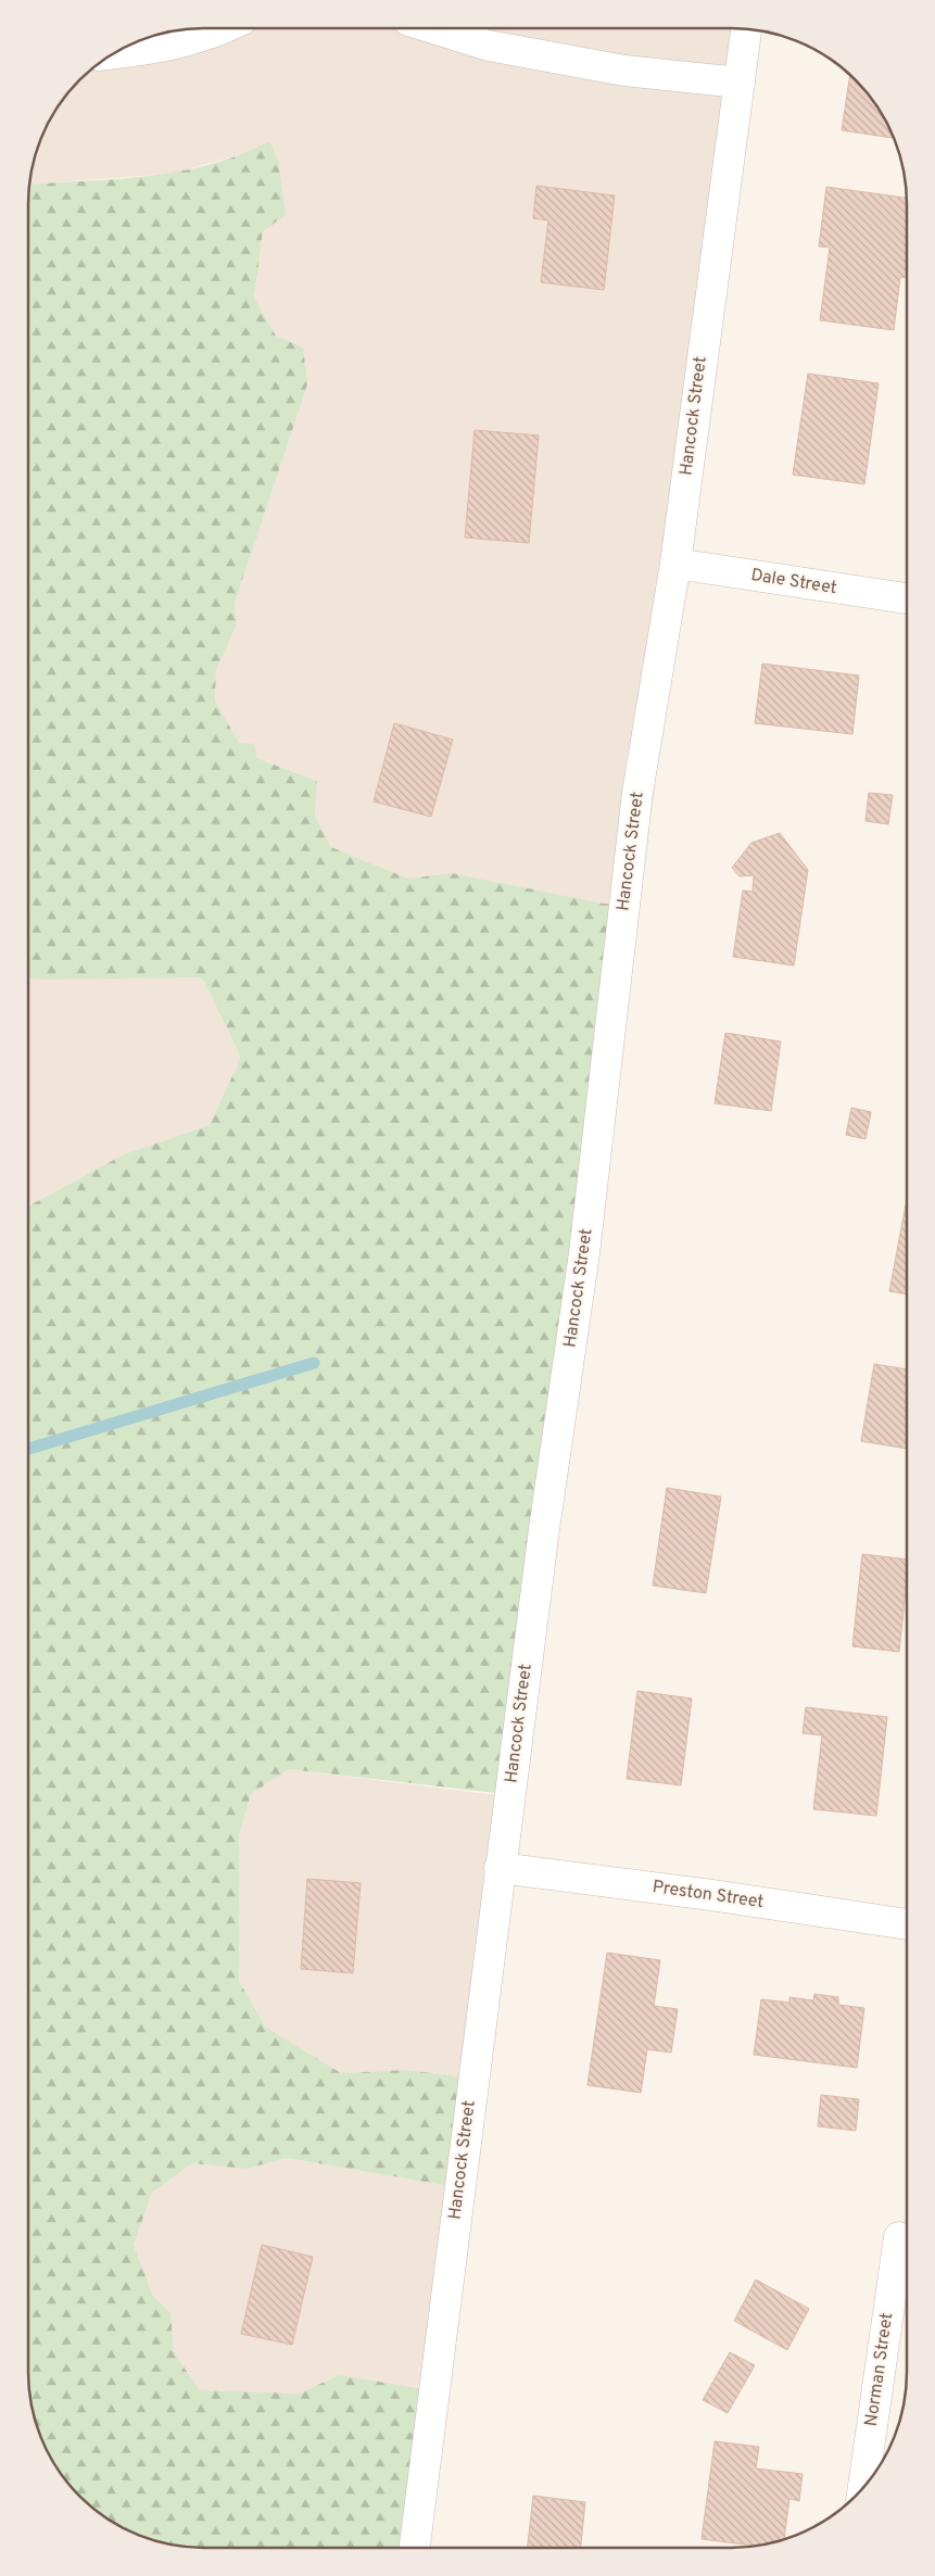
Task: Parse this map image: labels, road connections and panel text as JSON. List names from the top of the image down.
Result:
{
  "streets": {
    "street": [
      "Hancock Street",
      "Dale Street",
      "Preston Street",
      "Norman Street"
    ]
  },
  "crossings": [
    ["Hancock Street", "Dale Street"],
    ["Hancock Street", "Preston Street"]
  ]
}
